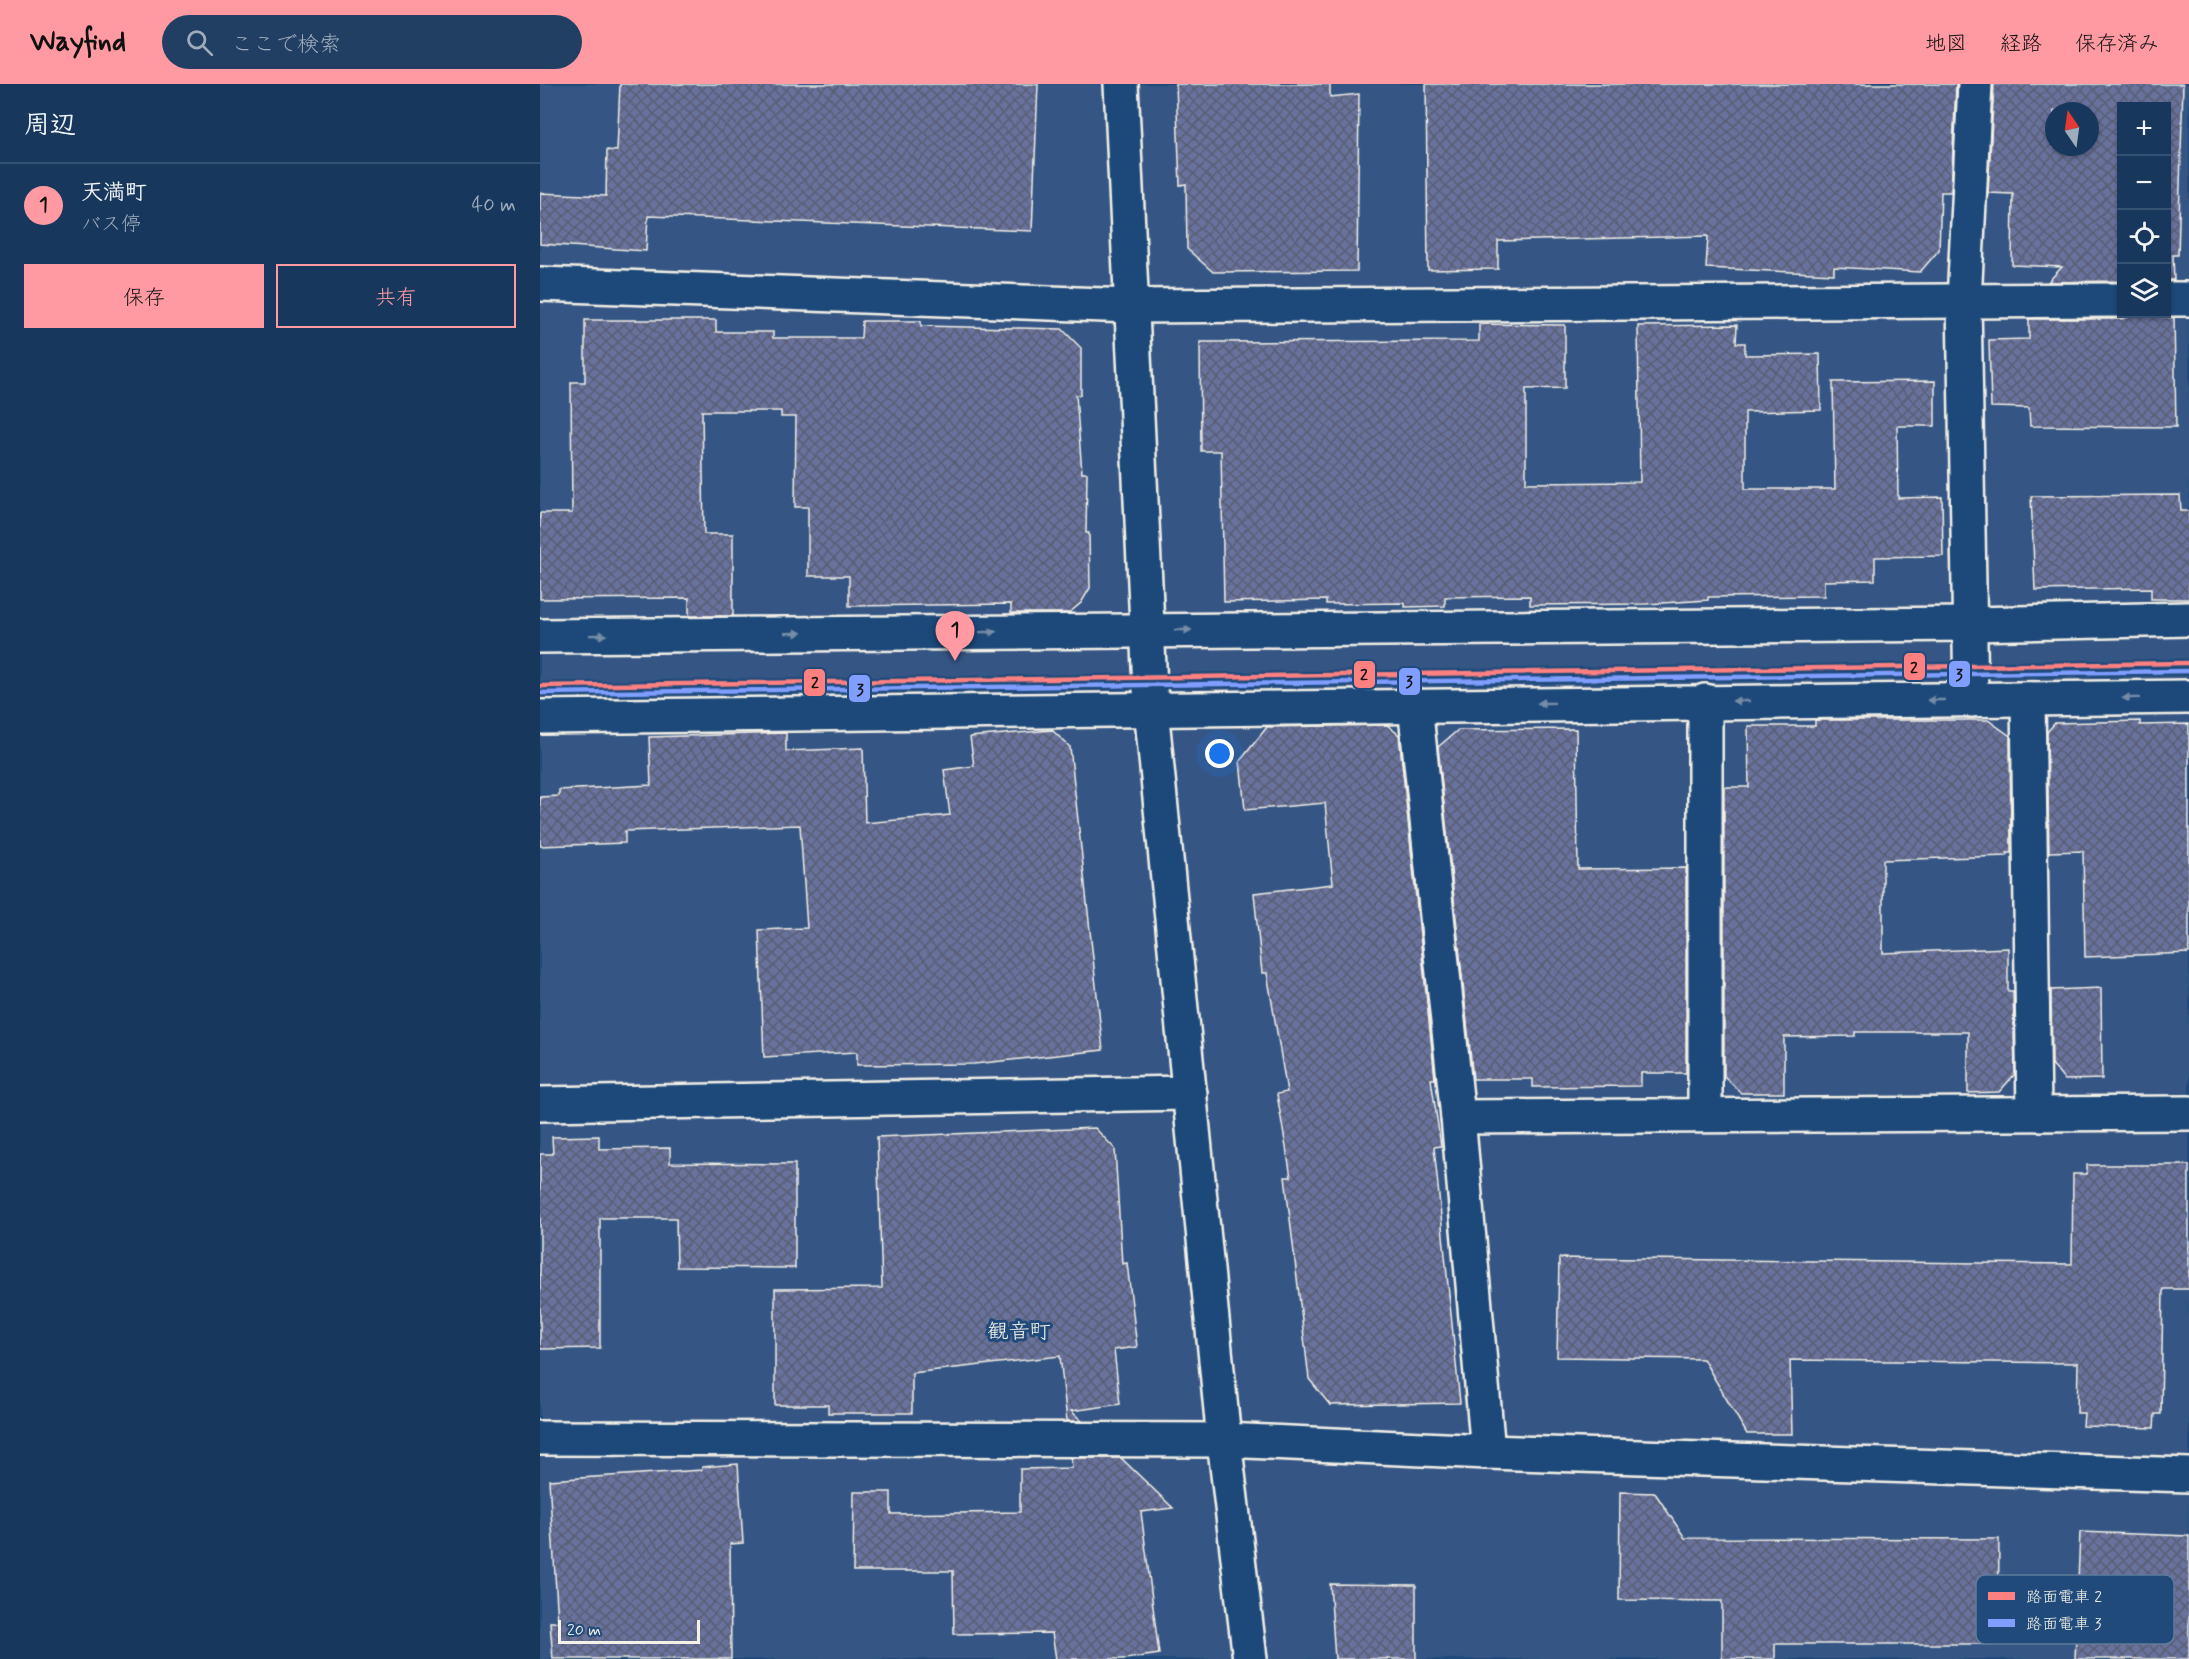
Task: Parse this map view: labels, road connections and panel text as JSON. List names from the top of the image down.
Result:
{
  "districts": ["観音町"],
  "lines": ["tram line 2", "tram line 3"],
  "legend": ["路面電車 2", "路面電車 3"],
  "scale_bar": "20 m",
  "north": "top",
  "page": {
    "header": "Wayfind",
    "search": "ここで検索",
    "nav": ["地図", "経路", "保存済み"],
    "heading": "周辺",
    "map_buttons": ["+", "−"],
    "list": [
      {
        "mark": "1",
        "name": "天満町",
        "note": "バス停",
        "value": "40 m"
      }
    ],
    "buttons": ["保存", "共有"],
    "pins": "1",
    "scale": "20 m"
  }
}
